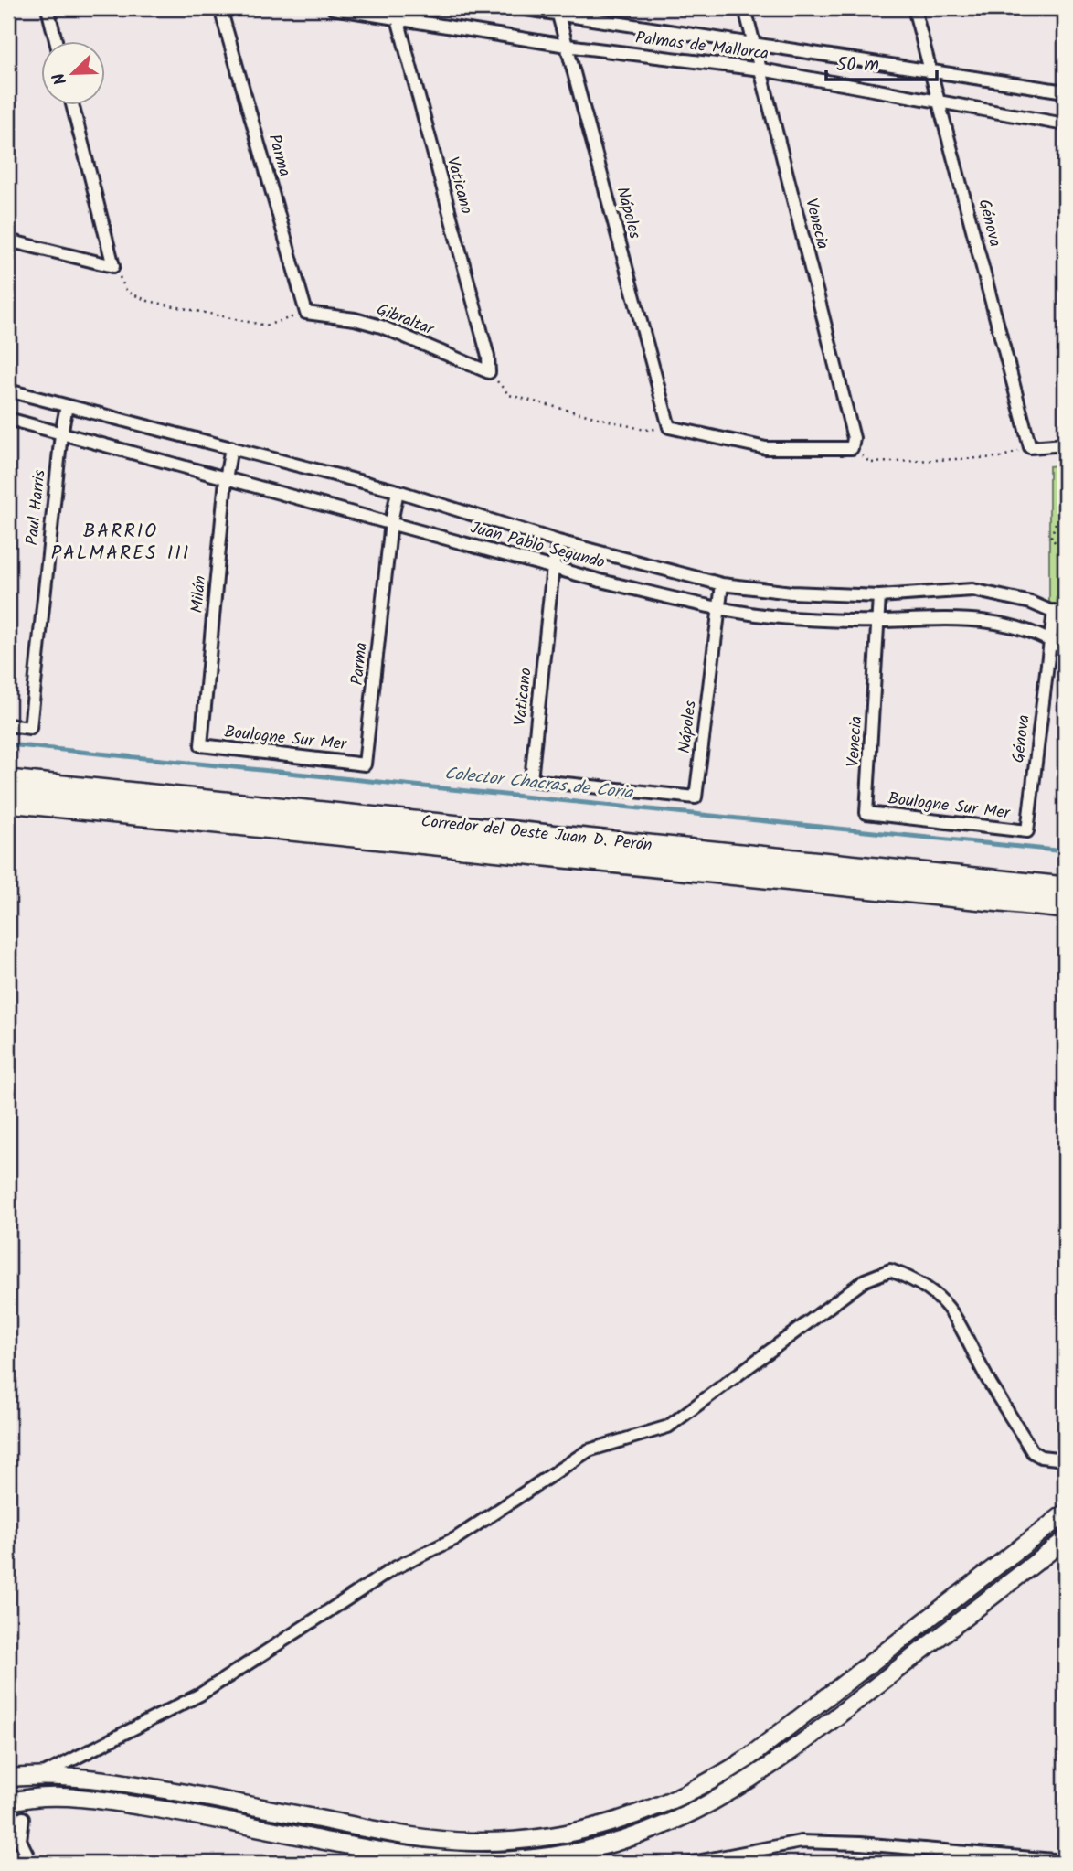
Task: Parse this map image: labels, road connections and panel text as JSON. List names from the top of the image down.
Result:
{
  "streets": {
    "highway": ["Corredor del Oeste Juan D. Perón"],
    "street": [
      "Palmas de Mallorca",
      "Parma",
      "Vaticano",
      "Nápoles",
      "Génova",
      "Venecia",
      "Gibraltar",
      "Paul Harris",
      "Juan Pablo Segundo",
      "Milán",
      "Boulogne Sur Mer"
    ]
  },
  "crossings": [
    ["Palmas de Mallorca", "Vaticano"],
    ["Palmas de Mallorca", "Nápoles"],
    ["Palmas de Mallorca", "Génova"],
    ["Palmas de Mallorca", "Venecia"],
    ["Parma", "Gibraltar"],
    ["Parma", "Juan Pablo Segundo"],
    ["Parma", "Boulogne Sur Mer"],
    ["Vaticano", "Nápoles"],
    ["Vaticano", "Gibraltar"],
    ["Vaticano", "Juan Pablo Segundo"],
    ["Nápoles", "Juan Pablo Segundo"],
    ["Génova", "Juan Pablo Segundo"],
    ["Génova", "Boulogne Sur Mer"],
    ["Venecia", "Juan Pablo Segundo"],
    ["Venecia", "Boulogne Sur Mer"],
    ["Paul Harris", "Juan Pablo Segundo"],
    ["Juan Pablo Segundo", "Milán"],
    ["Milán", "Boulogne Sur Mer"]
  ],
  "districts": ["BARRIO PALMARES III"],
  "water": ["Colector Chacras de Coria"],
  "scale_bar": "50 m",
  "north": "bottom left"
}
